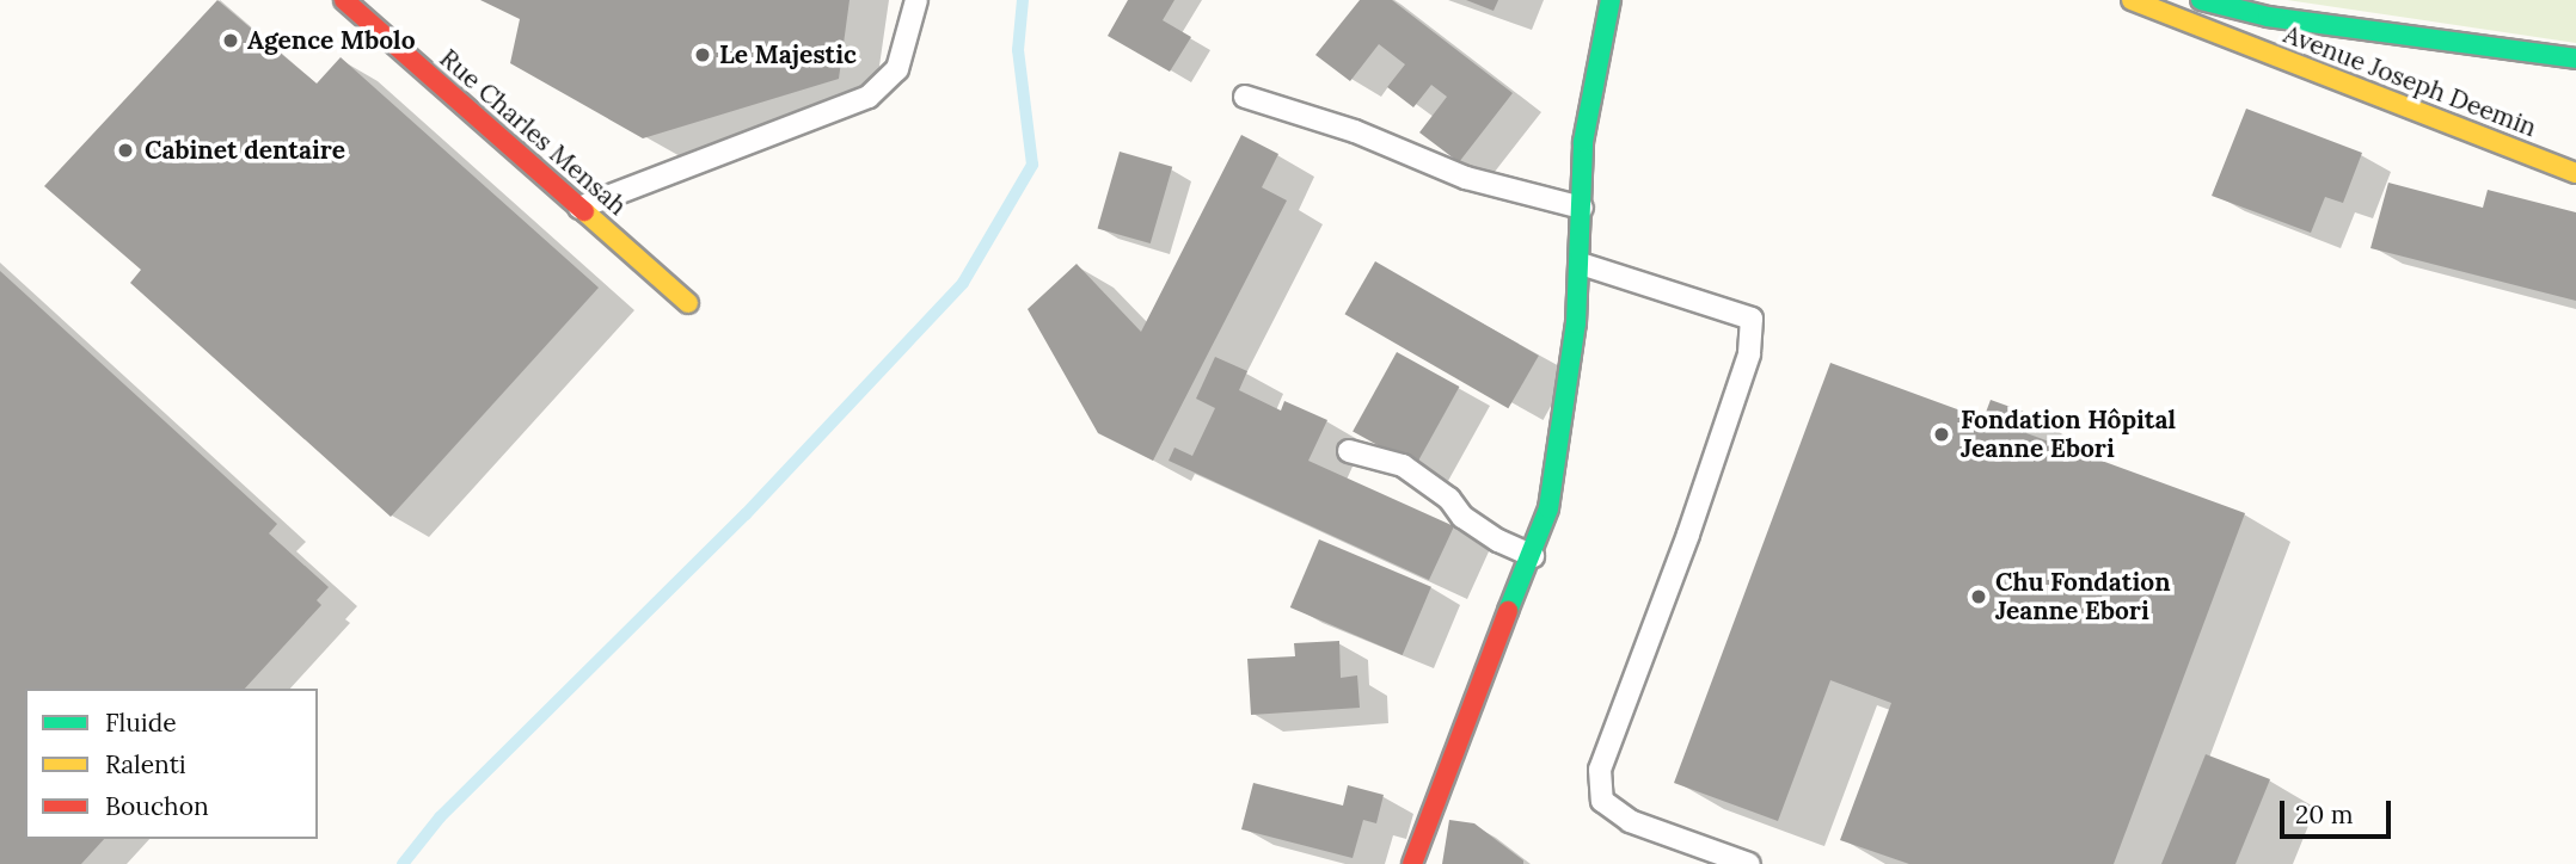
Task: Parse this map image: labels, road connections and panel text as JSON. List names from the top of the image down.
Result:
{
  "streets": {
    "main road": ["Avenue Joseph Deemin", "Rue Charles Mensah"]
  },
  "places": [
    "Agence Mbolo",
    "Le Majestic",
    "Cabinet dentaire",
    "Fondation Hôpital Jeanne Ebori",
    "Chu Fondation Jeanne Ebori"
  ],
  "legend": ["Fluide", "Ralenti", "Bouchon"],
  "scale_bar": "20 m"
}
